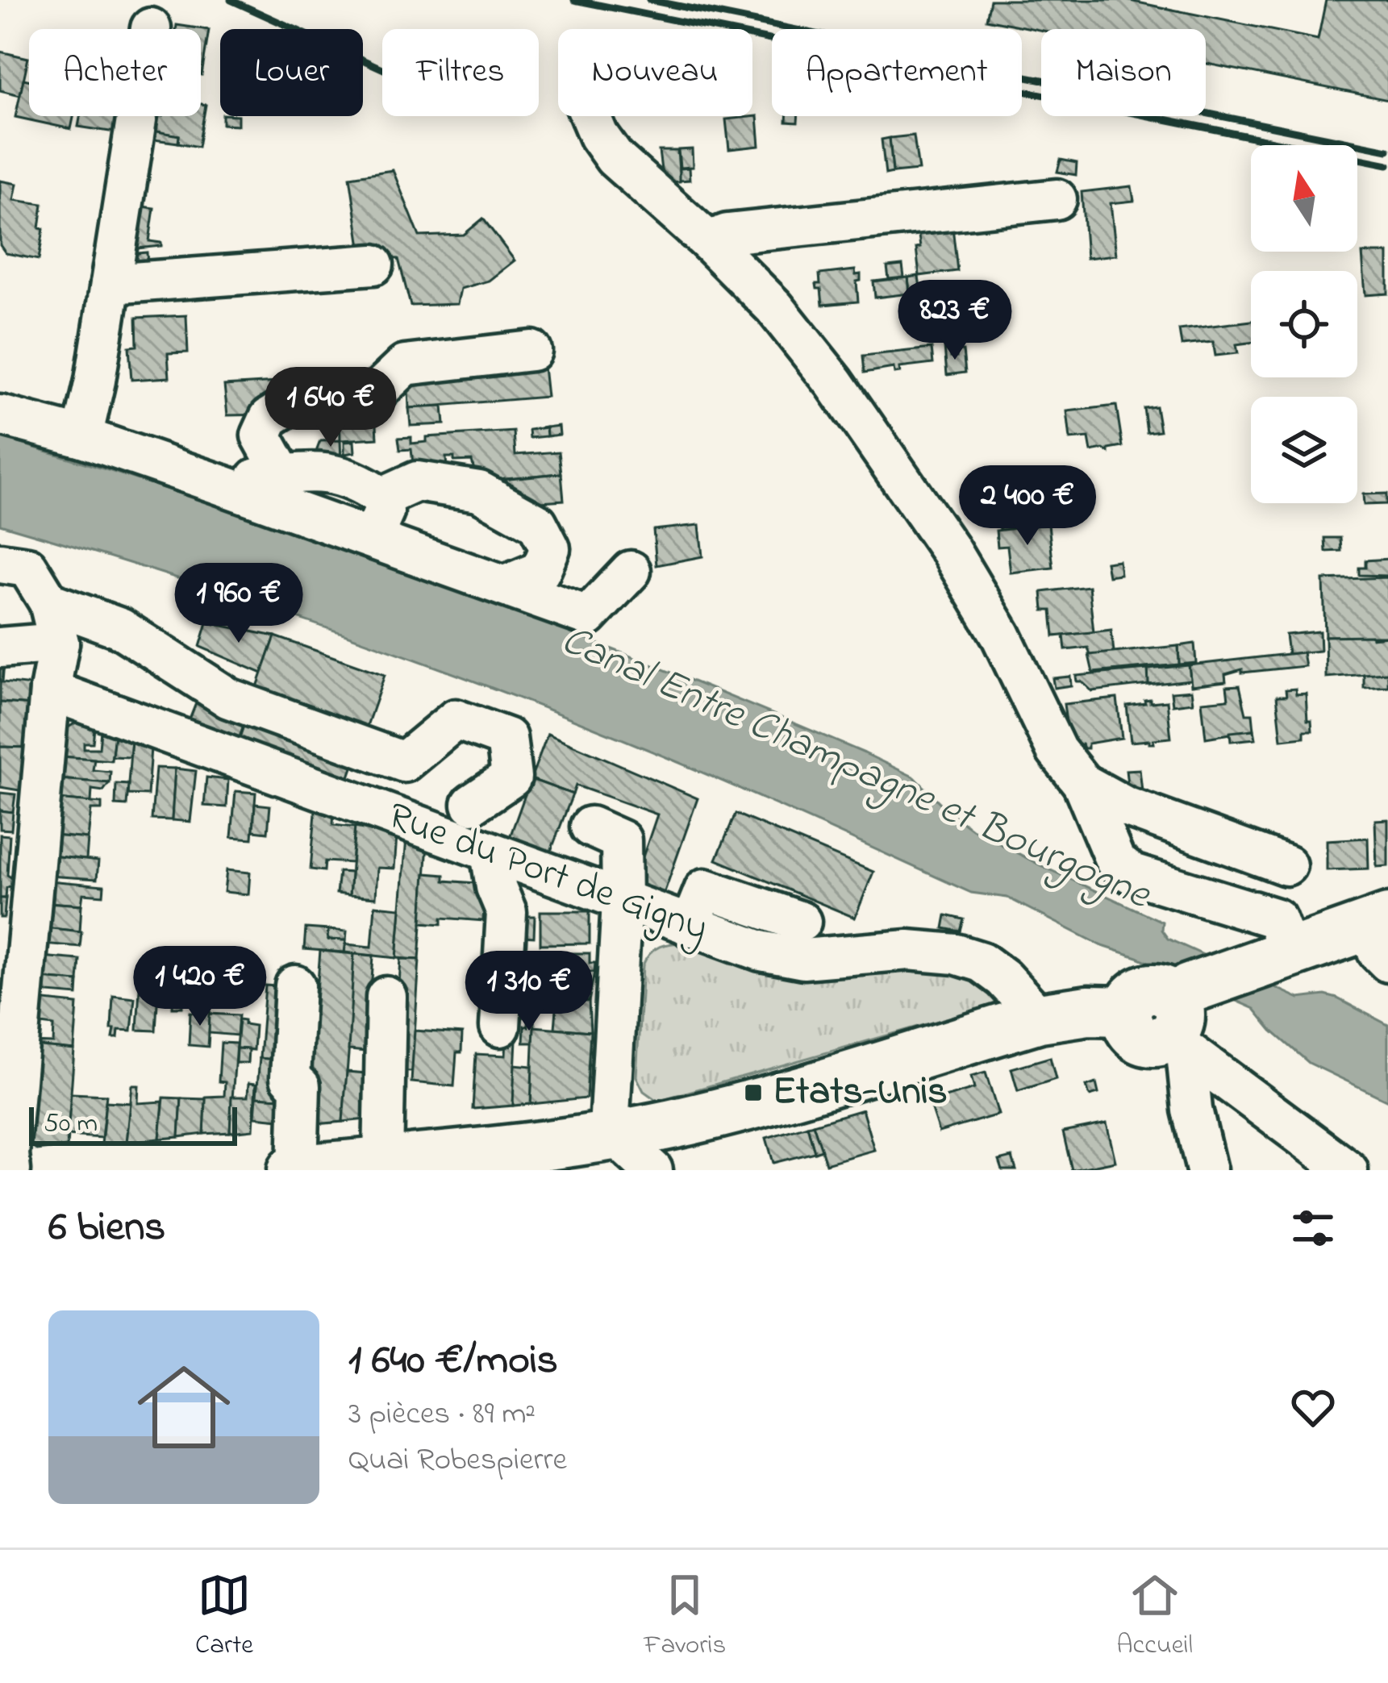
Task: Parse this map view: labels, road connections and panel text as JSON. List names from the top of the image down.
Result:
{
  "streets": {
    "street": ["Rue du Port de Gigny"]
  },
  "water": ["Canal Entre Champagne et Bourgogne"],
  "places": {
    "transit": ["Etats-Unis"]
  },
  "scale_bar": "50 m",
  "north": "top",
  "page": {
    "chip": [
      "Acheter",
      "Louer",
      "Filtres",
      "Nouveau",
      "Appartement",
      "Maison"
    ],
    "price": [
      "823 €",
      "1 640 €",
      "2 400 €",
      "1 960 €",
      "1 420 €",
      "1 310 €"
    ],
    "scale": "50 m",
    "heading": "6 biens",
    "list": [
      {
        "name": "1 640 €/mois",
        "note": "3 pièces · 89 m² · Quai Robespierre"
      }
    ],
    "tabs": ["Carte", "Favoris", "Accueil"]
  }
}
